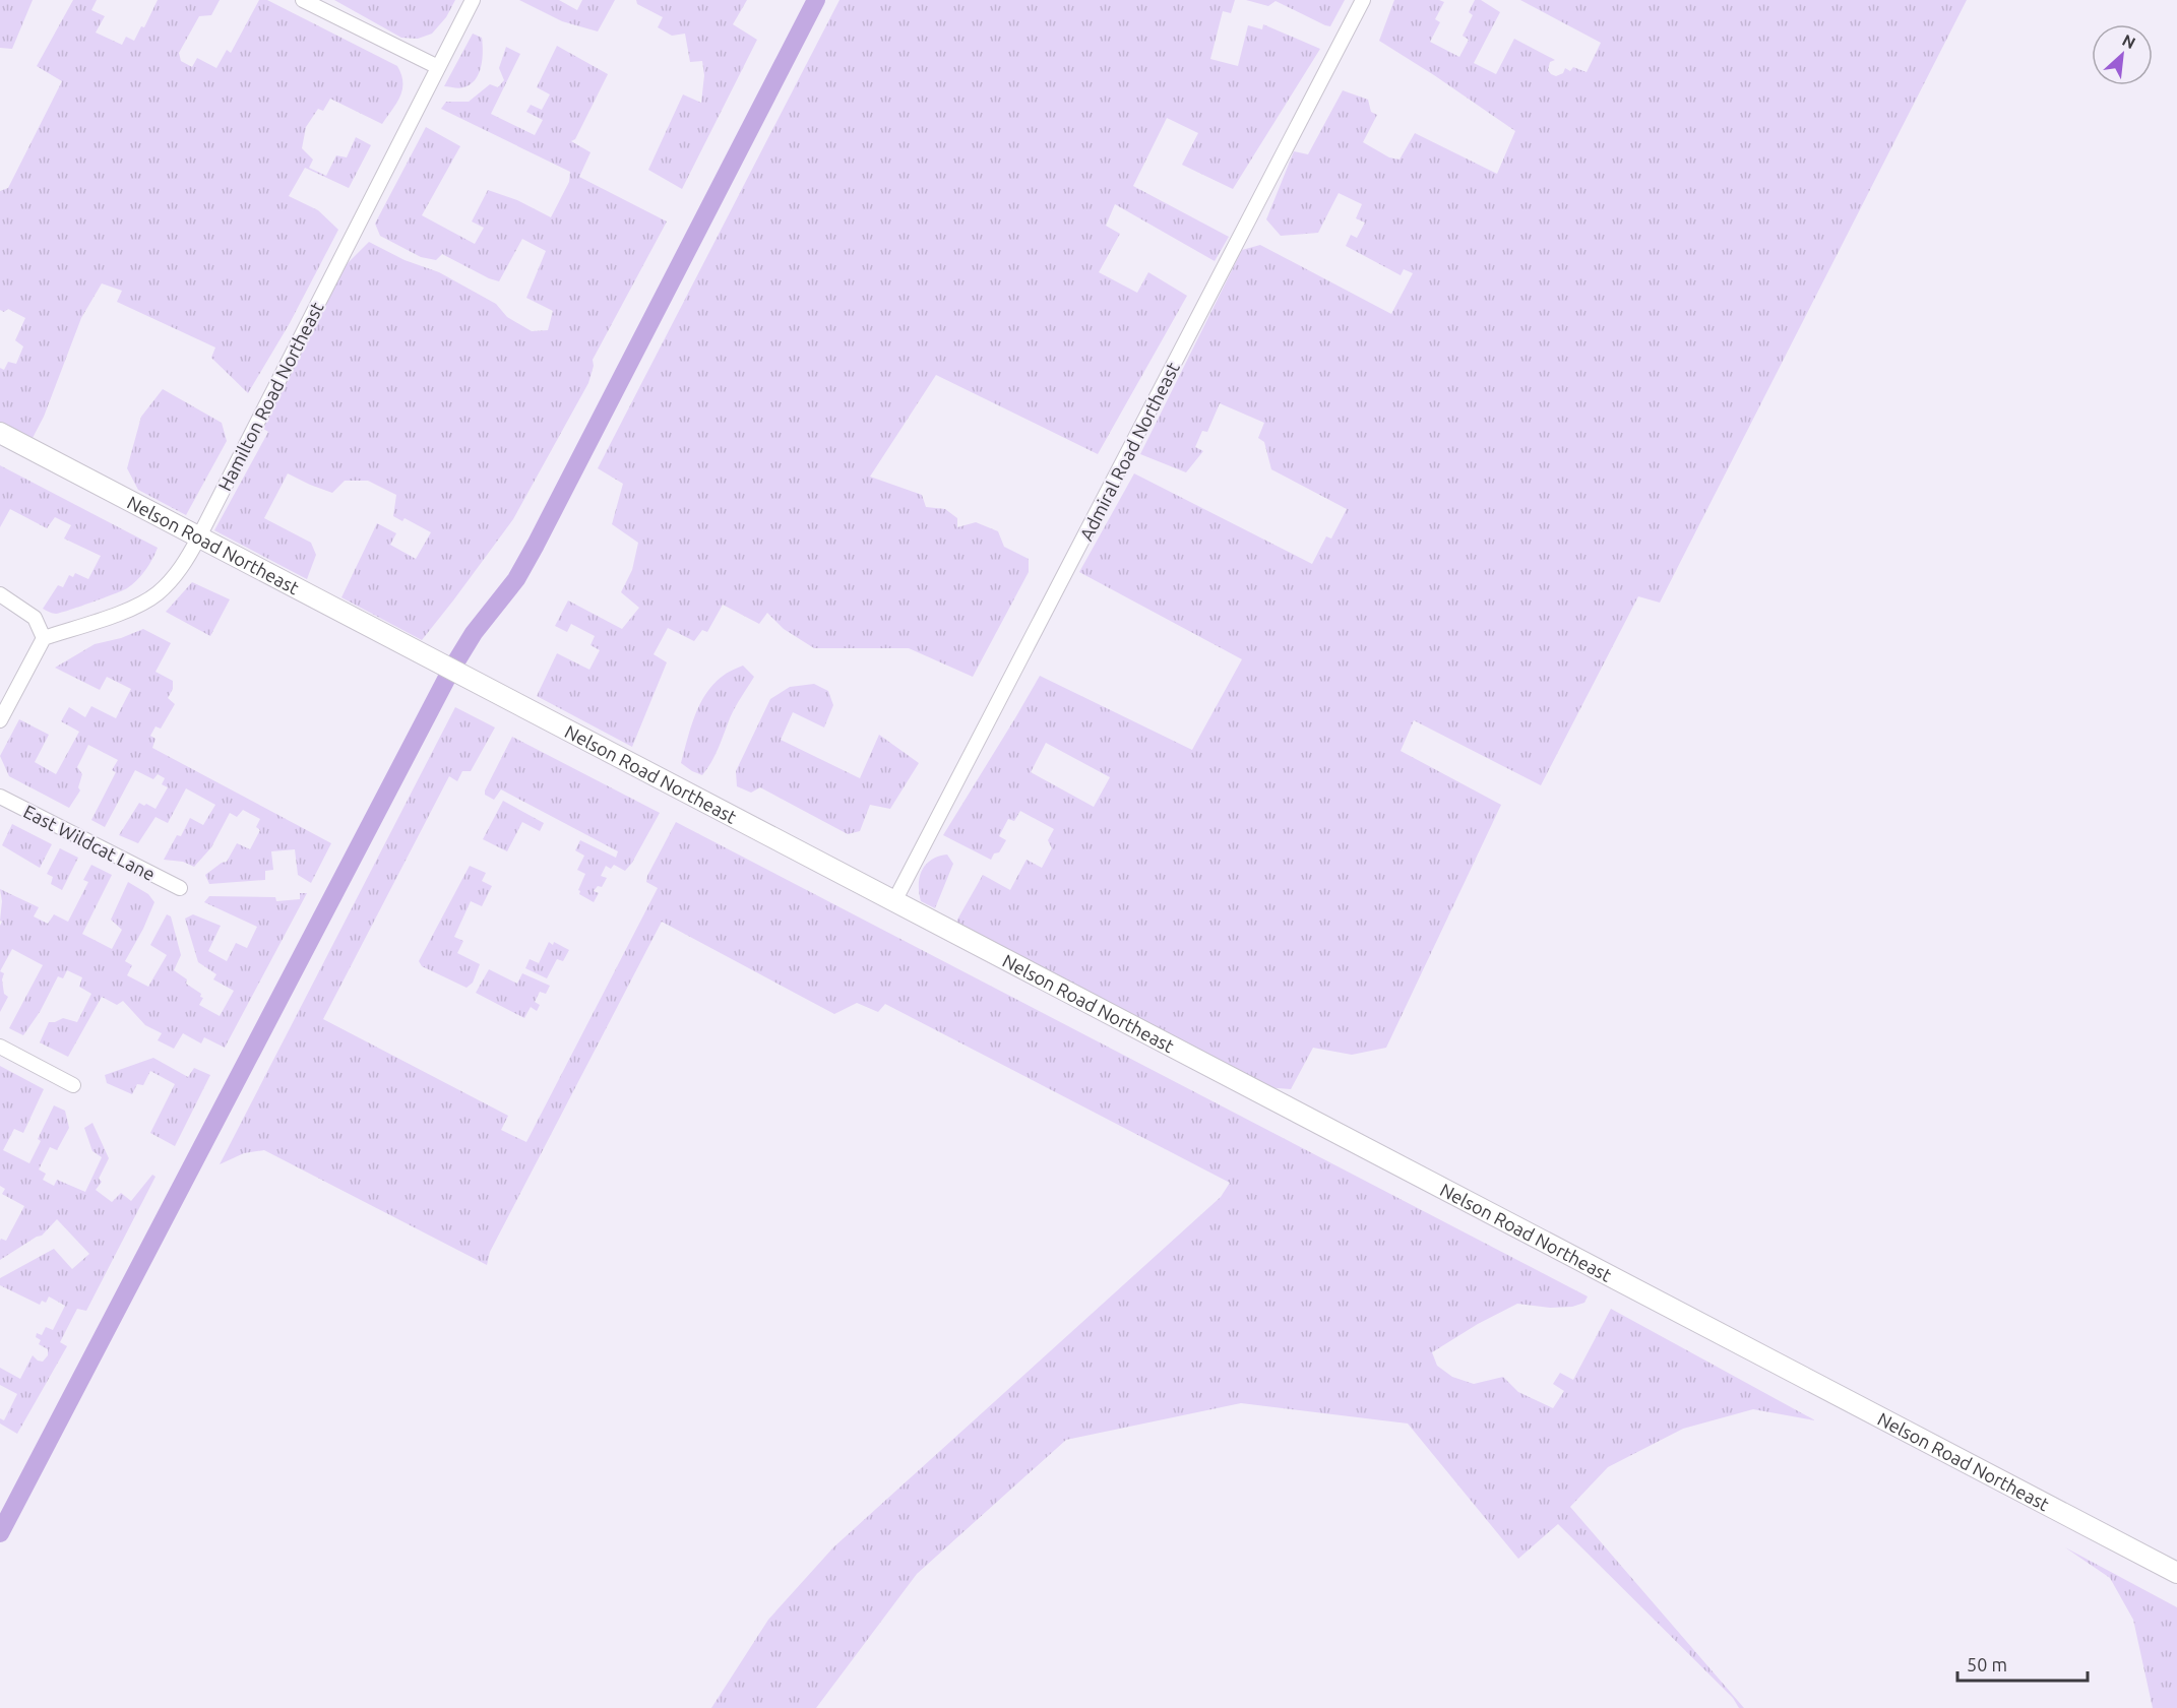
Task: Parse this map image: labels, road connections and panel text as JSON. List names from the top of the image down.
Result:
{
  "streets": {
    "street": [
      "Hamilton Road Northeast",
      "Admiral Road Northeast",
      "Nelson Road Northeast",
      "East Wildcat Lane"
    ]
  },
  "crossings": [
    ["Hamilton Road Northeast", "Nelson Road Northeast"],
    ["Admiral Road Northeast", "Nelson Road Northeast"]
  ],
  "scale_bar": "50 m",
  "north": "top right"
}
